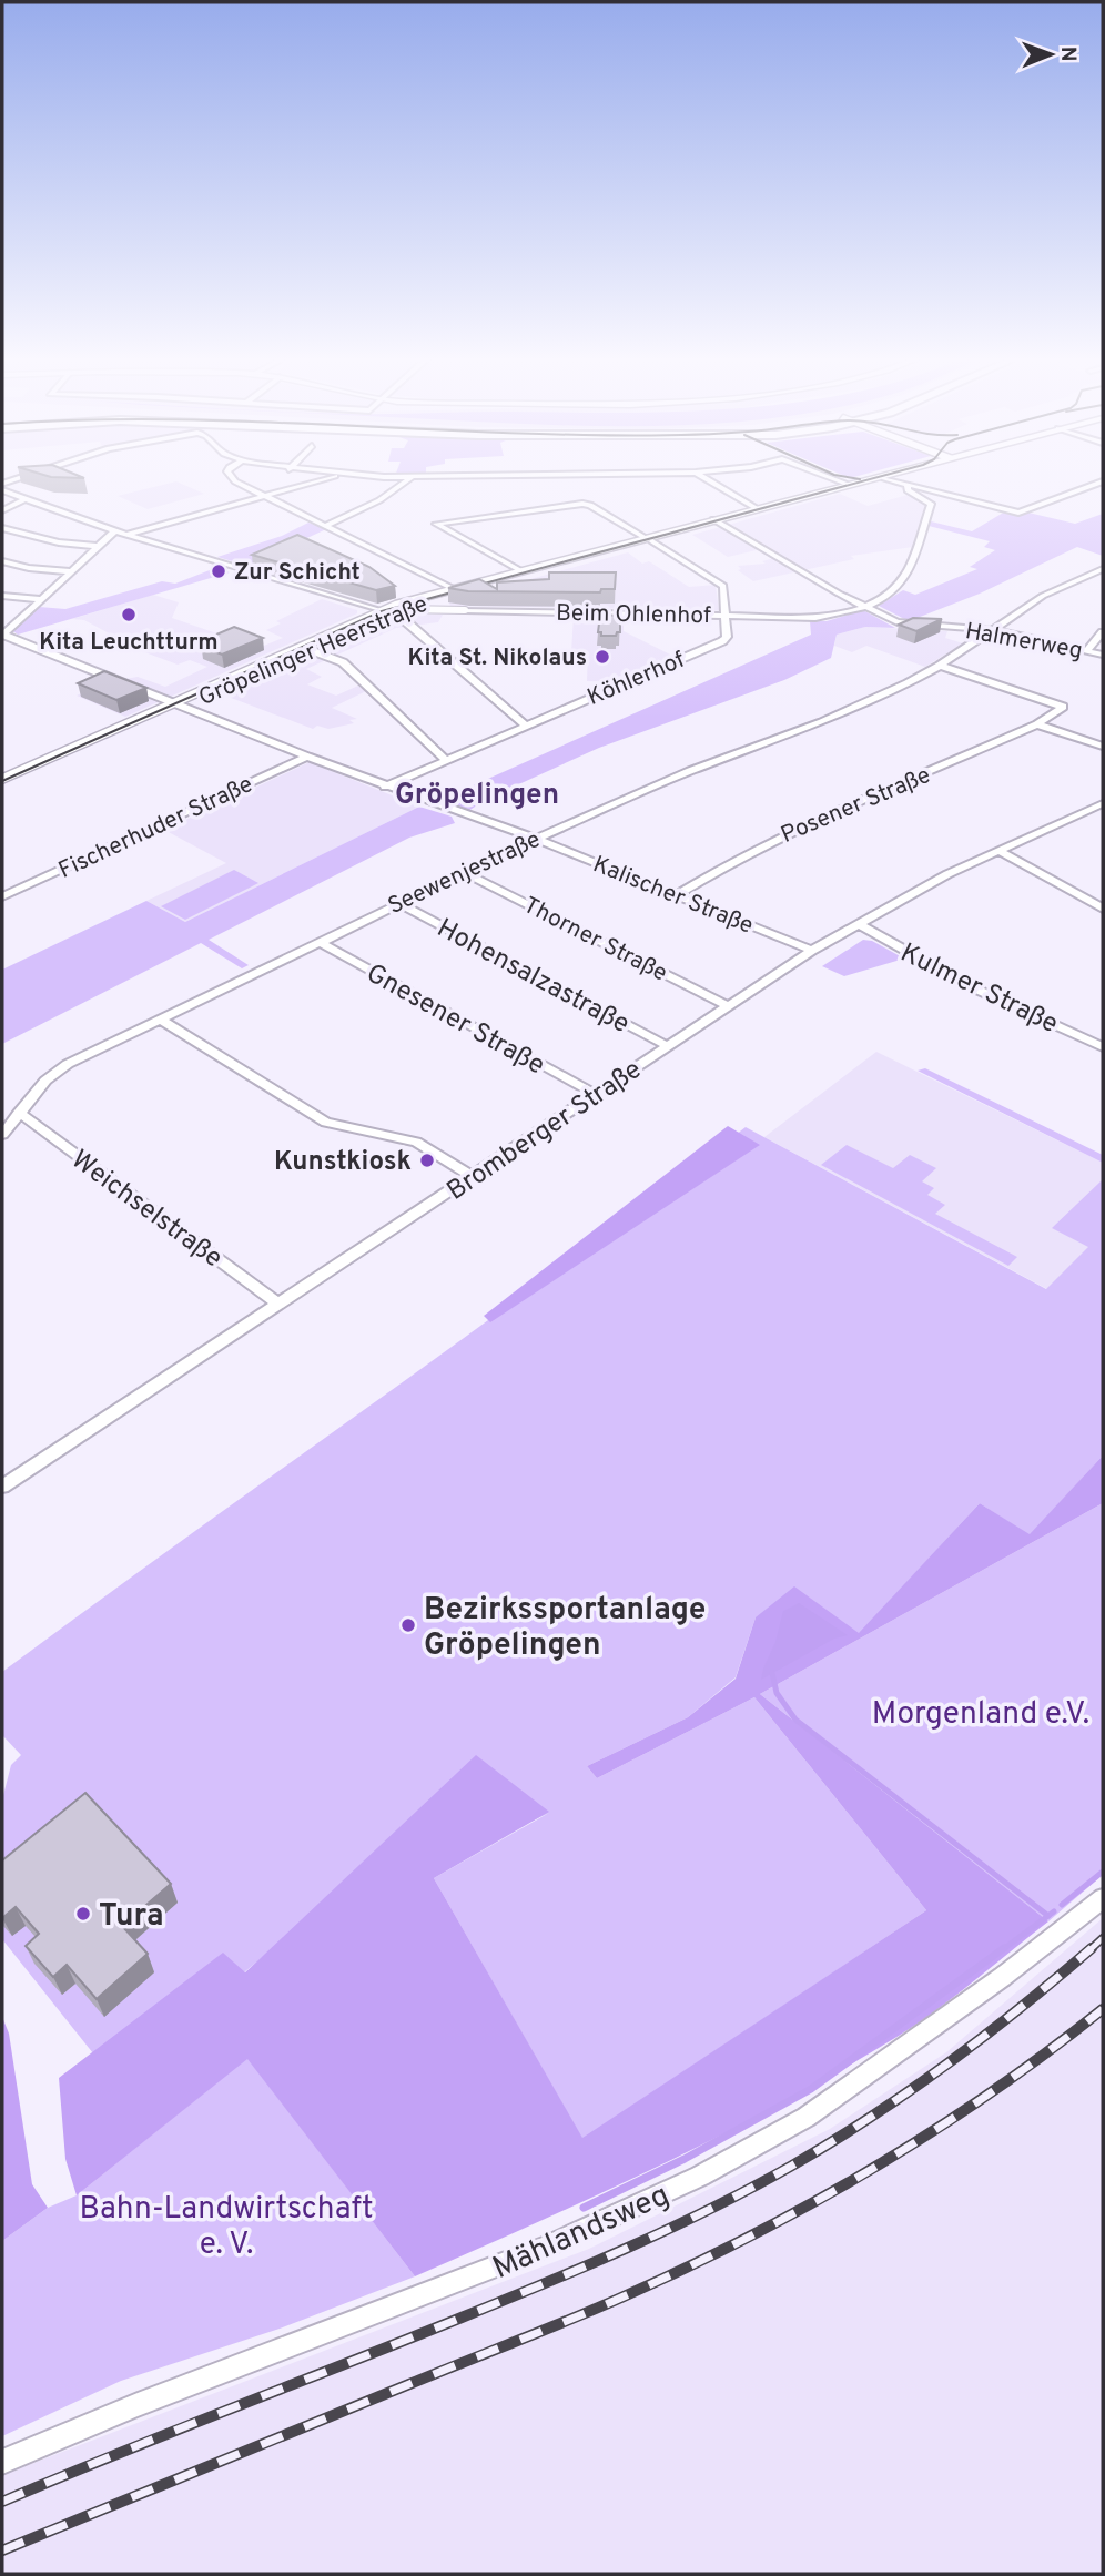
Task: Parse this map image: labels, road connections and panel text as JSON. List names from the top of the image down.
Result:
{
  "streets": {
    "main road": ["Gröpelinger Heerstraße"],
    "street": [
      "Beim Ohlenhof",
      "Halmerweg",
      "Köhlerhof",
      "Posener Straße",
      "Fischerhuder Straße",
      "Seewenjestraße",
      "Kalischer Straße",
      "Thorner Straße",
      "Hohensalzastraße",
      "Kulmer Straße",
      "Gnesener Straße",
      "Bromberger Straße",
      "Weichselstraße",
      "Mählandsweg"
    ]
  },
  "crossings": [
    ["Beim Ohlenhof", "Halmerweg"],
    ["Beim Ohlenhof", "Gröpelinger Heerstraße"],
    ["Beim Ohlenhof", "Köhlerhof"],
    ["Halmerweg", "Seewenjestraße"],
    ["Posener Straße", "Seewenjestraße"],
    ["Posener Straße", "Kalischer Straße"],
    ["Seewenjestraße", "Kalischer Straße"],
    ["Seewenjestraße", "Thorner Straße"],
    ["Seewenjestraße", "Hohensalzastraße"],
    ["Seewenjestraße", "Gnesener Straße"],
    ["Seewenjestraße", "Weichselstraße"],
    ["Kalischer Straße", "Bromberger Straße"],
    ["Thorner Straße", "Bromberger Straße"],
    ["Hohensalzastraße", "Bromberger Straße"],
    ["Kulmer Straße", "Bromberger Straße"],
    ["Gnesener Straße", "Bromberger Straße"],
    ["Bromberger Straße", "Weichselstraße"]
  ],
  "districts": ["Gröpelingen"],
  "parks": ["Morgenland e.V.", "Bahn-Landwirtschaft e. V."],
  "places": [
    "Zur Schicht",
    "Kita Leuchtturm",
    "Kita St. Nikolaus",
    "Kunstkiosk",
    "Bezirkssportanlage Gröpelingen",
    "Tura"
  ],
  "north": "right"
}
